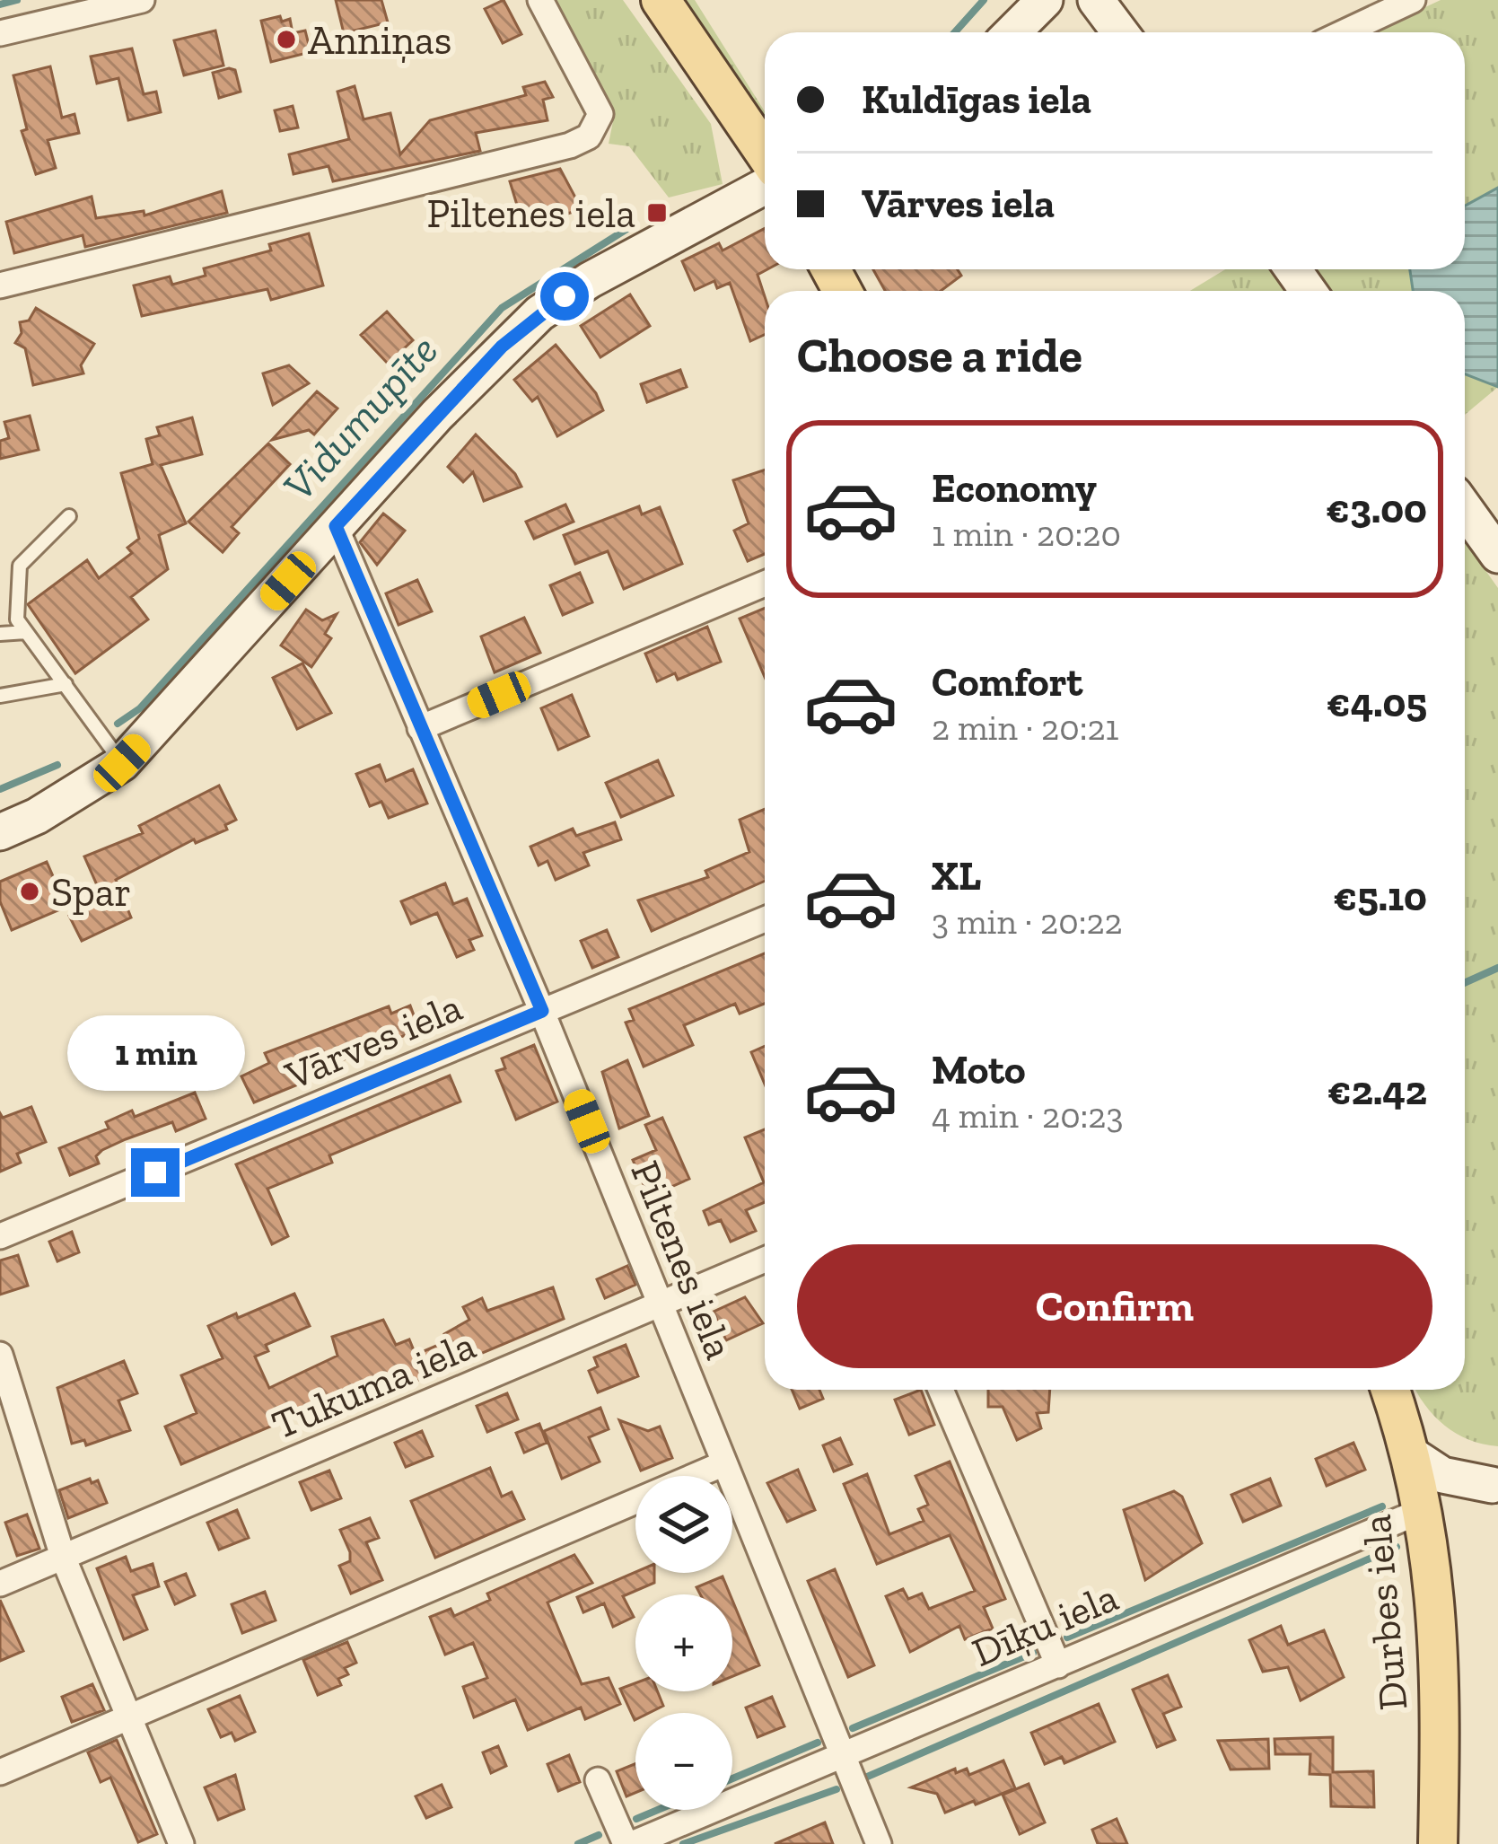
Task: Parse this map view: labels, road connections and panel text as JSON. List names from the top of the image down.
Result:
{
  "streets": {
    "main road": ["Durbes iela"],
    "street": [
      "Vārves iela",
      "Piltenes iela",
      "Tukuma iela",
      "Dīķu iela"
    ]
  },
  "crossings": [
    ["Vārves iela", "Piltenes iela"],
    ["Piltenes iela", "Tukuma iela"],
    ["Piltenes iela", "Dīķu iela"],
    ["Durbes iela", "Dīķu iela"]
  ],
  "water": ["Vidumupīte"],
  "places": {
    "other": ["Anniņas", "Spar"],
    "transit": ["Piltenes iela"]
  },
  "page": {
    "banner": ["Kuldīgas iela", "Vārves iela"],
    "heading": "Choose a ride",
    "list": [
      {
        "name": "Economy",
        "note": "1 min · 20:20",
        "value": "€3.00"
      },
      {
        "name": "Comfort",
        "note": "2 min · 20:21",
        "value": "€4.05"
      },
      {
        "name": "XL",
        "note": "3 min · 20:22",
        "value": "€5.10"
      },
      {
        "name": "Moto",
        "note": "4 min · 20:23",
        "value": "€2.42"
      }
    ],
    "bubble": "1 min",
    "buttons": "Confirm",
    "map_buttons": ["+", "−"]
  }
}
